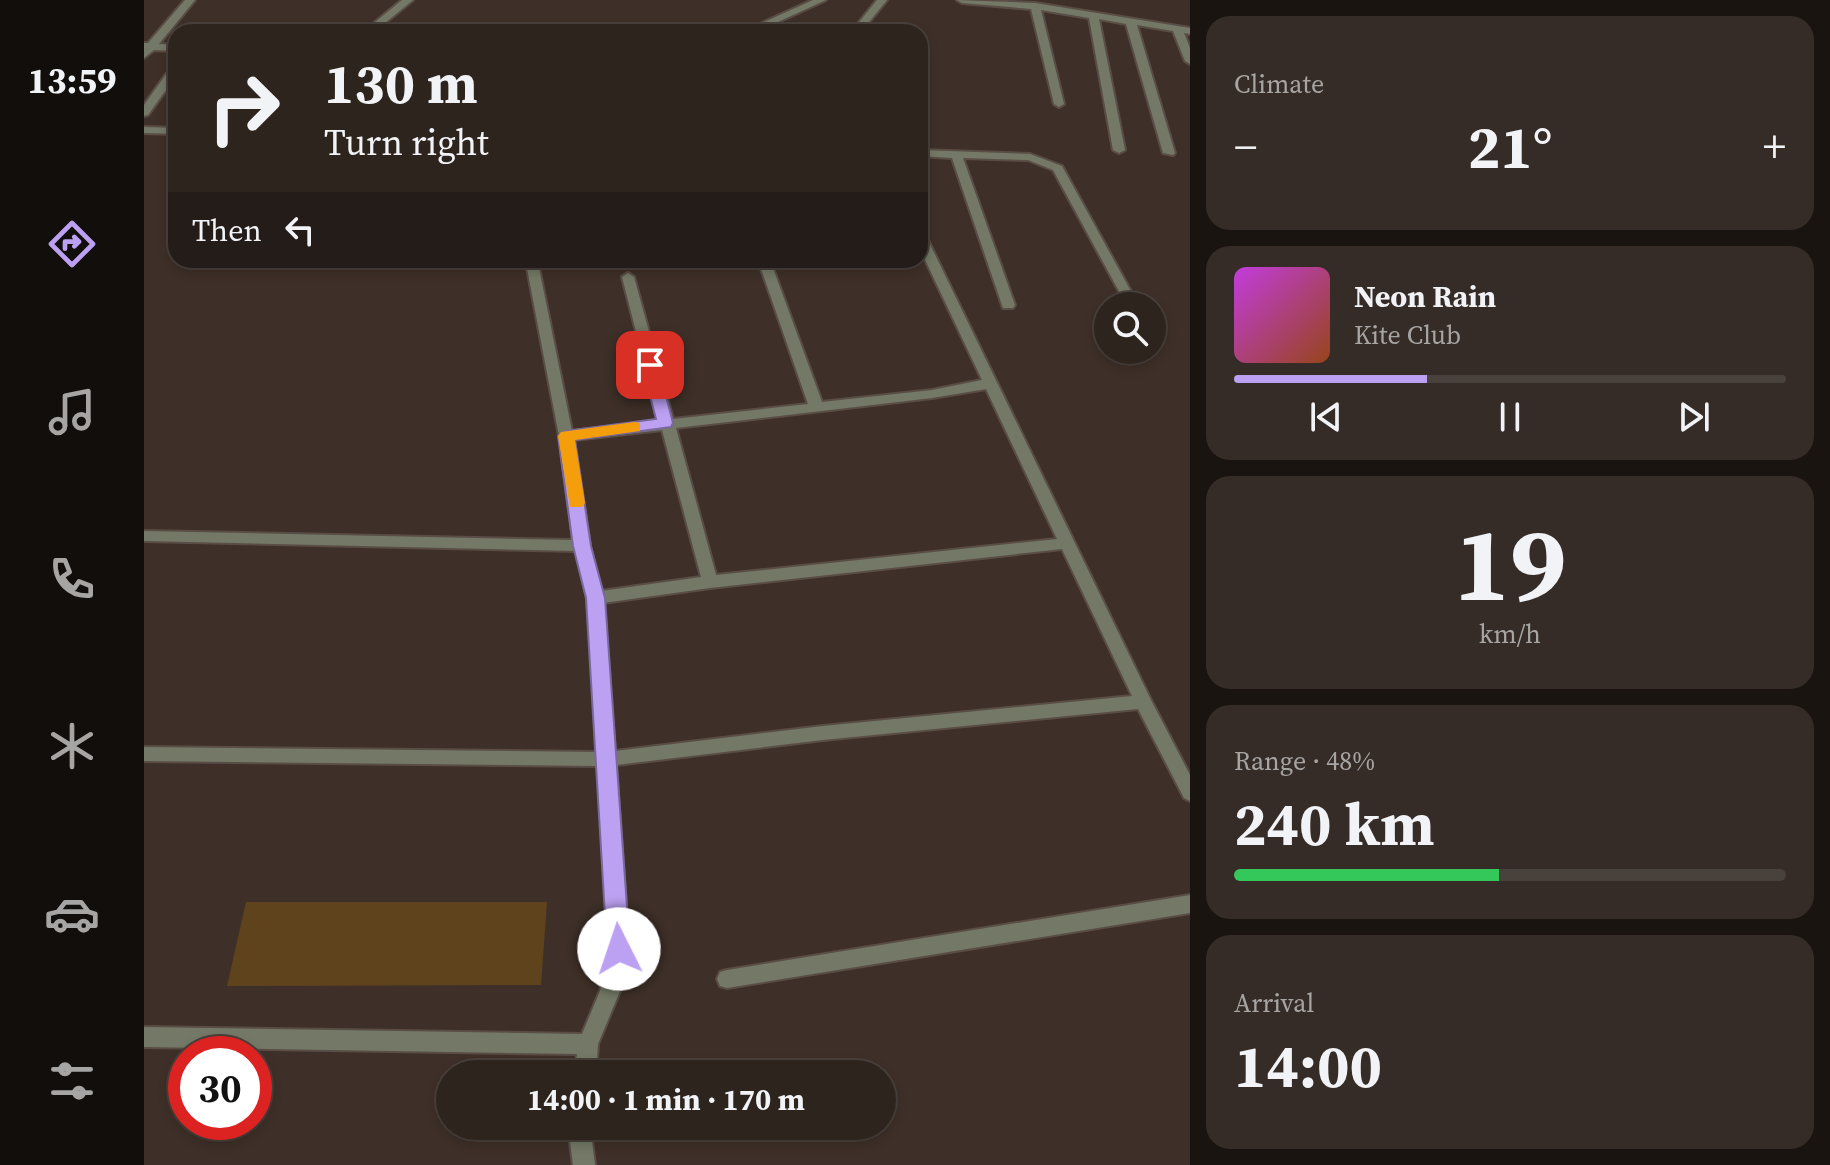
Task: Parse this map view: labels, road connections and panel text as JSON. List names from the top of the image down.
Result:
{
  "page": {
    "tabs": "13:59",
    "tile": [
      "Climate",
      ["19", "km/h"],
      ["Range · 48%", "240 km"],
      ["Arrival", "14:00"]
    ],
    "turn": ["130 m", "Turn right"],
    "heat": ["−", "21°", "+"],
    "then": "Then",
    "song": ["Neon Rain", "Kite Club"],
    "limit": "30",
    "trip": "14:00 · 1 min · 170 m"
  }
}
